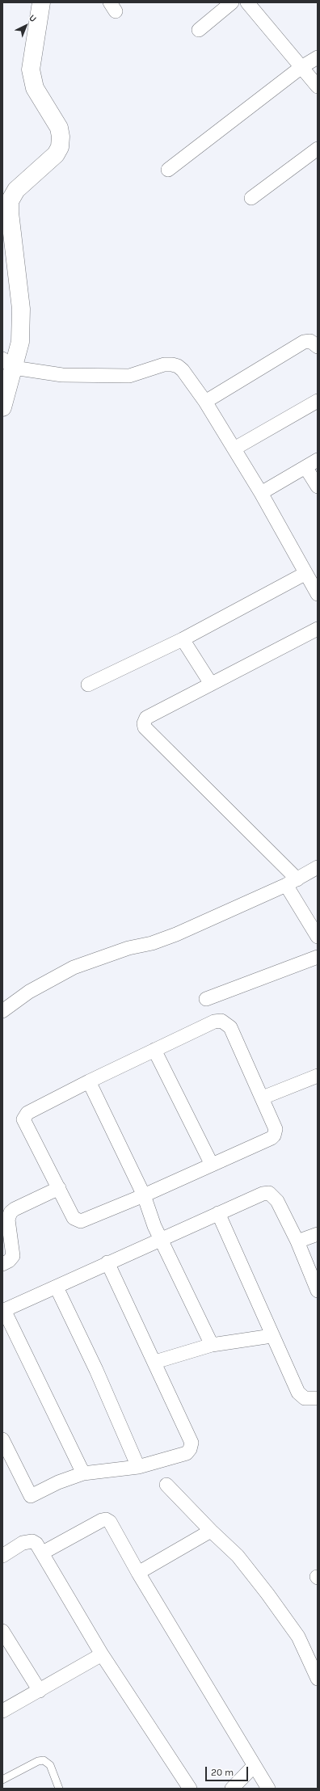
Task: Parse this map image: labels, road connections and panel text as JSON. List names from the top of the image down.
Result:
{
  "scale_bar": "20 m",
  "north": "top right"
}
